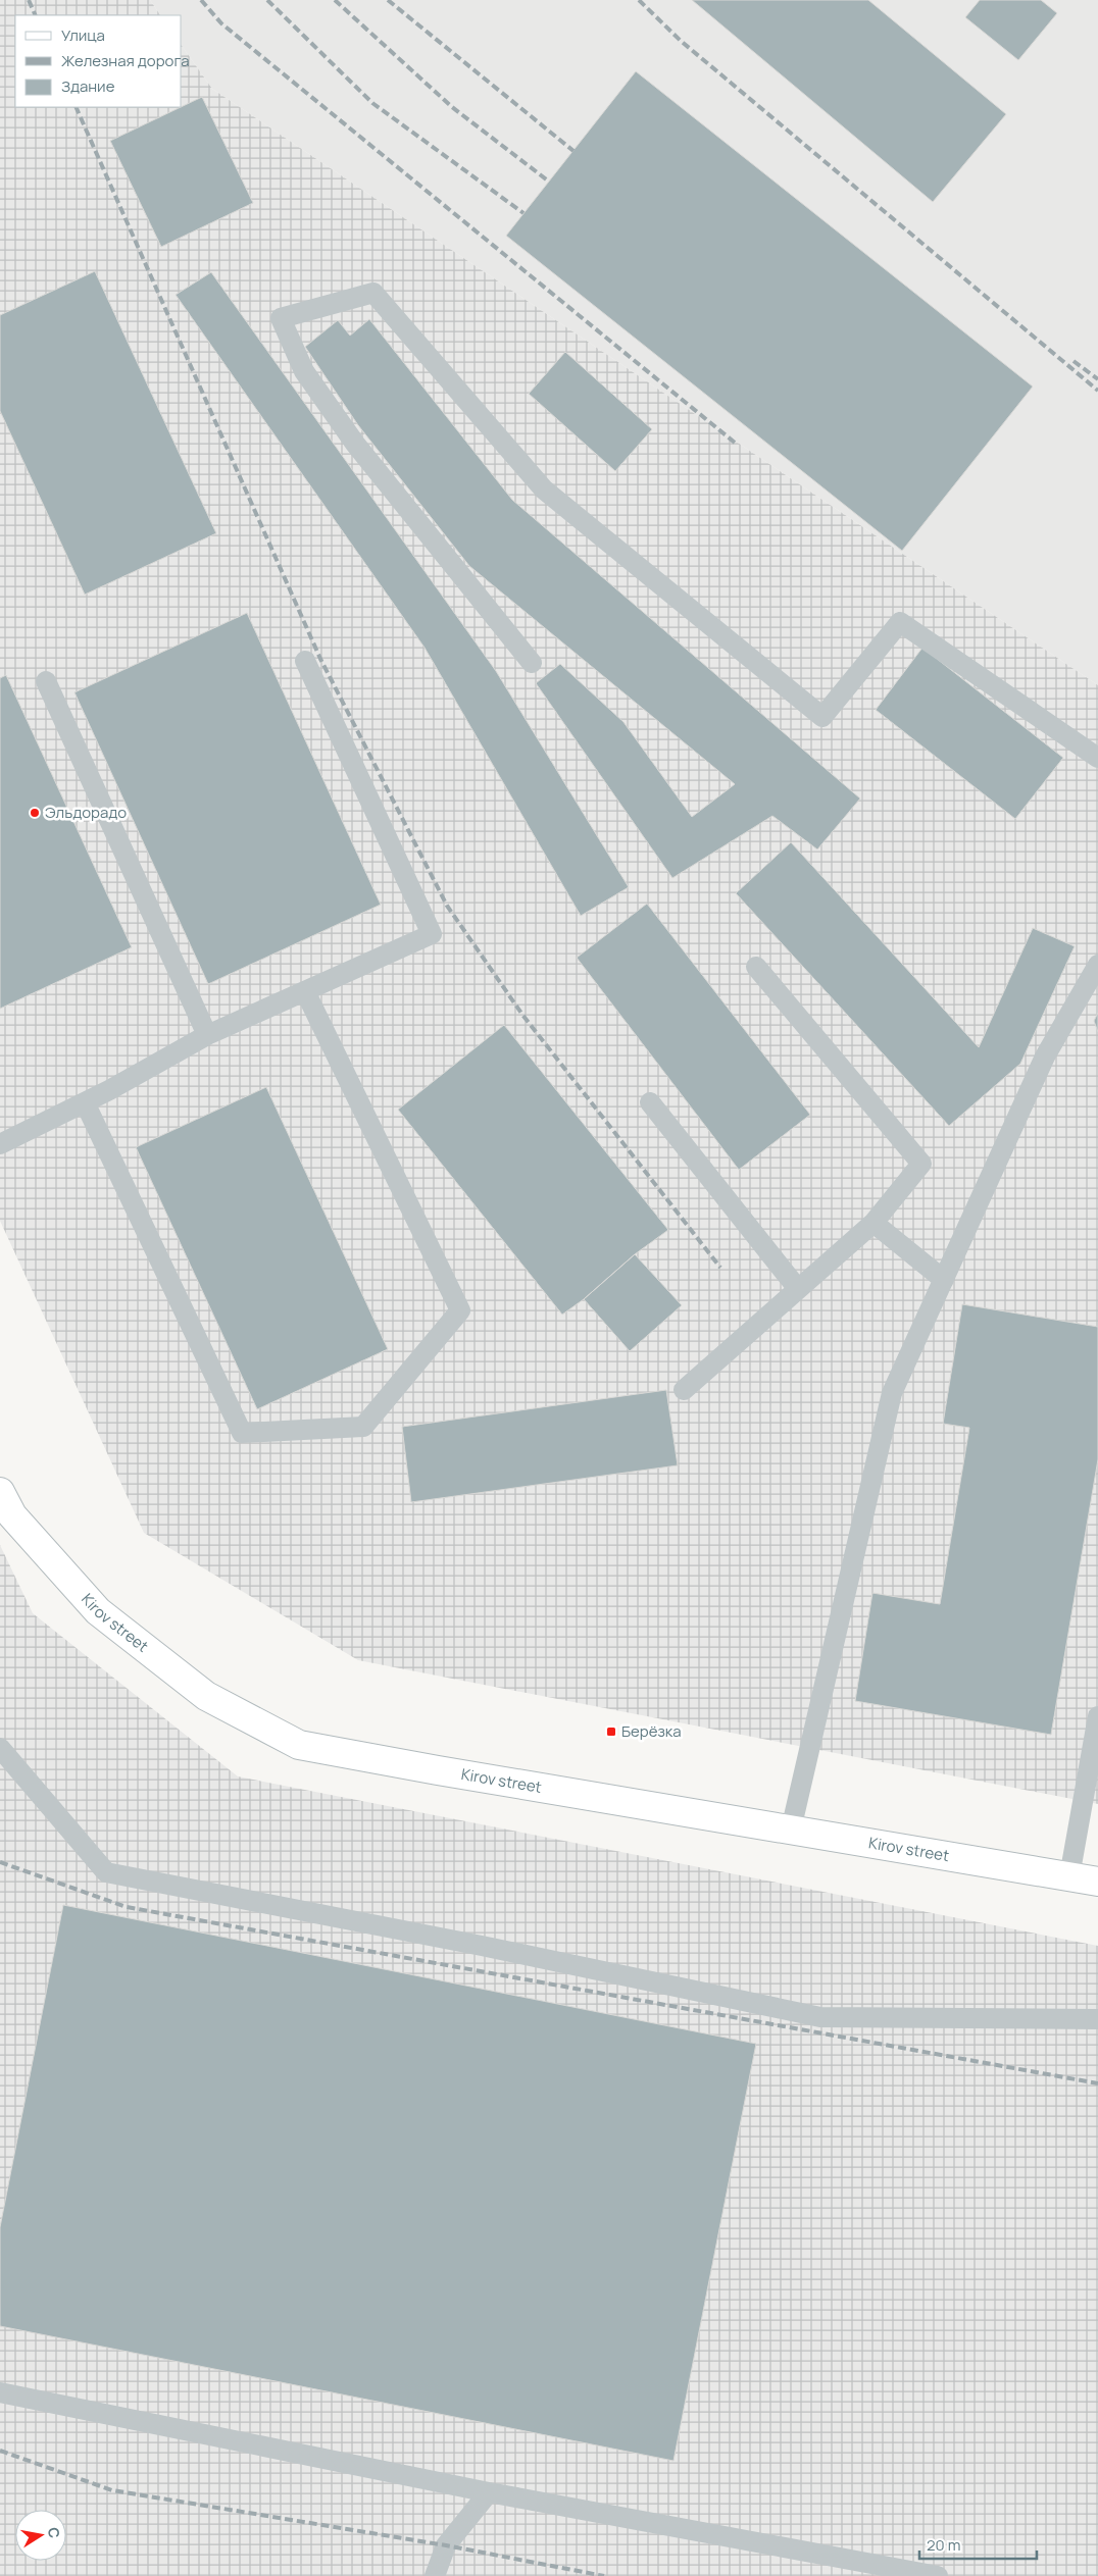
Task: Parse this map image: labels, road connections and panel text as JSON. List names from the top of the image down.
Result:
{
  "streets": {
    "main road": ["Kirov street"]
  },
  "places": {
    "other": ["Эльдорадо"],
    "transit": ["Берёзка"]
  },
  "legend": ["Улица", "Железная дорога", "Здание"],
  "scale_bar": "20 m",
  "north": "right"
}
